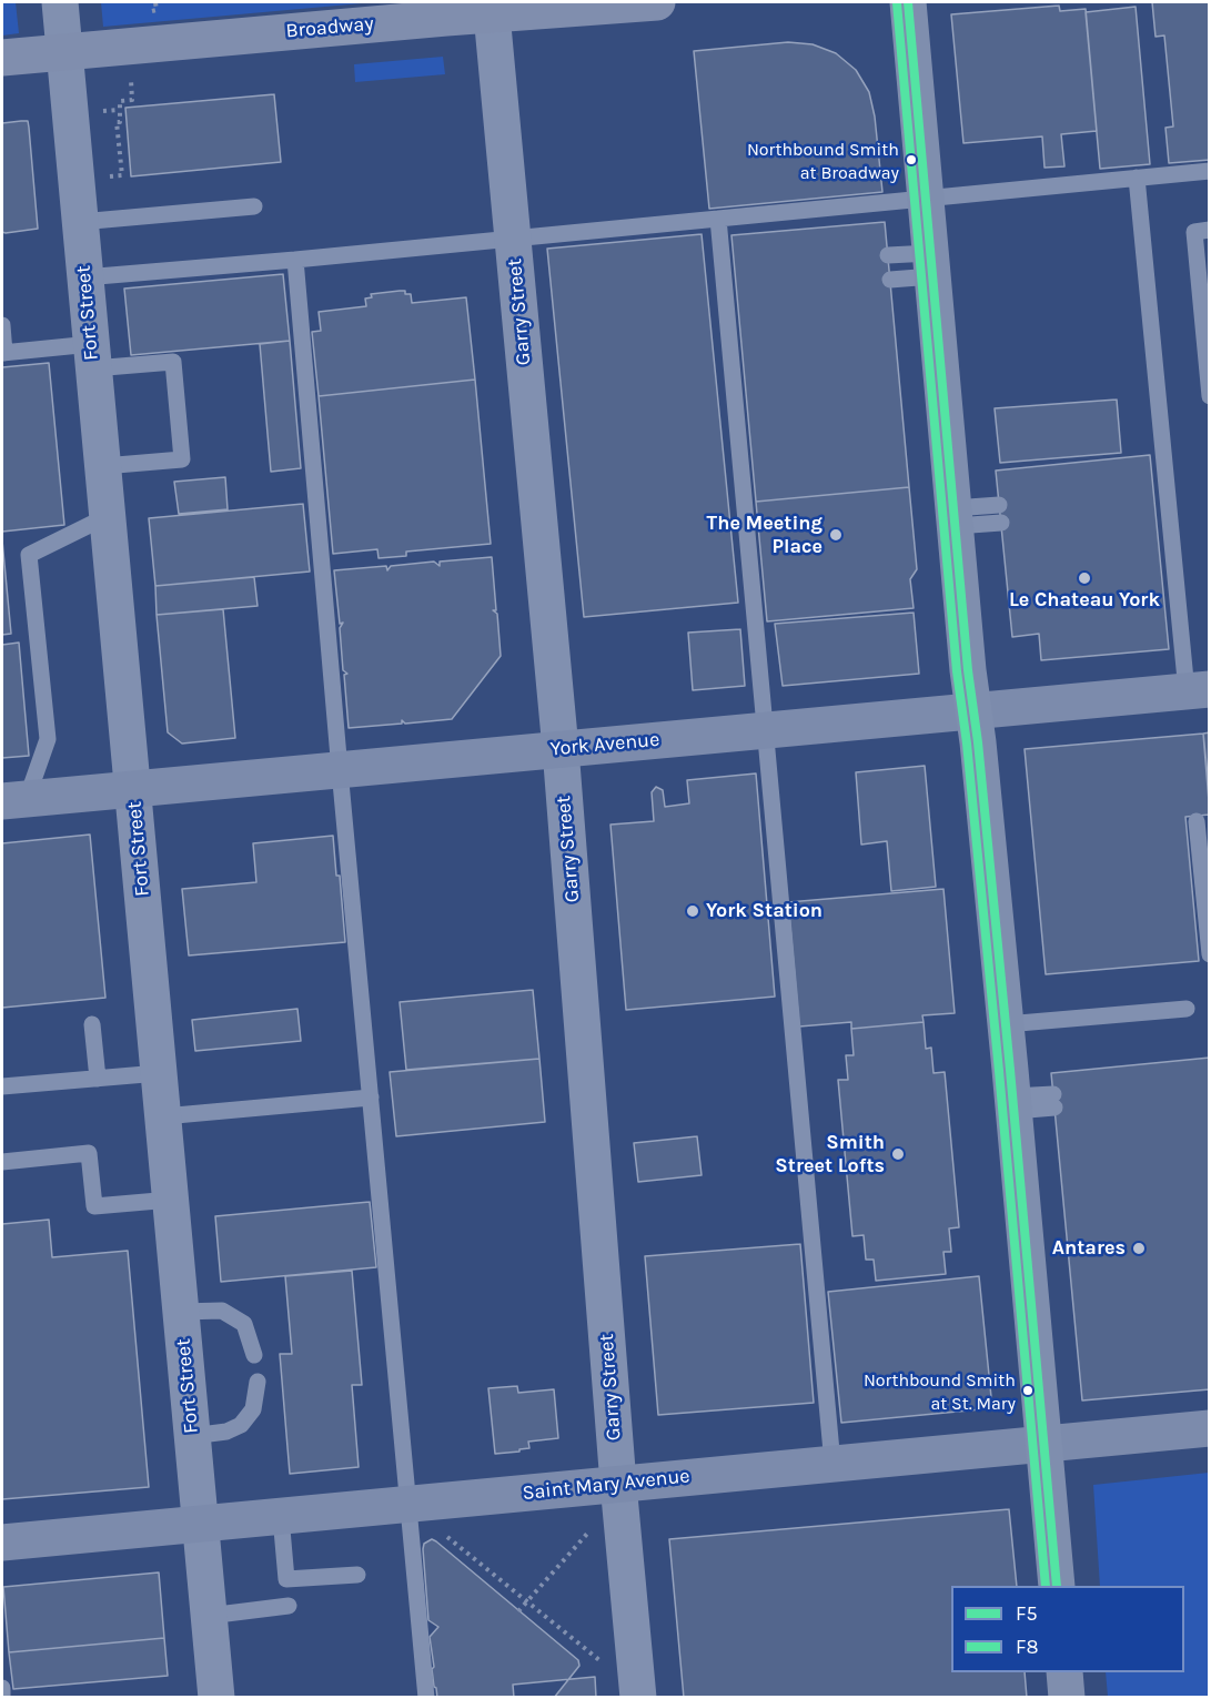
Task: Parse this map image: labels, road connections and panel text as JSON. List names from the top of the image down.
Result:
{
  "streets": {
    "highway": ["Broadway"],
    "main road": ["York Avenue", "Saint Mary Avenue"],
    "street": ["Garry Street", "Fort Street"]
  },
  "crossings": [
    ["Broadway", "Garry Street"],
    ["Broadway", "Fort Street"],
    ["Garry Street", "York Avenue"],
    ["Garry Street", "Saint Mary Avenue"],
    ["Fort Street", "York Avenue"],
    ["Fort Street", "Saint Mary Avenue"]
  ],
  "places": [
    "Northbound Smith at Broadway",
    "The Meeting Place",
    "Le Chateau York",
    "York Station",
    "Smith Street Lofts",
    "Antares",
    "Northbound Smith at St. Mary"
  ],
  "lines": ["transit line F5", "transit line F8"],
  "legend": ["F5", "F8"]
}
